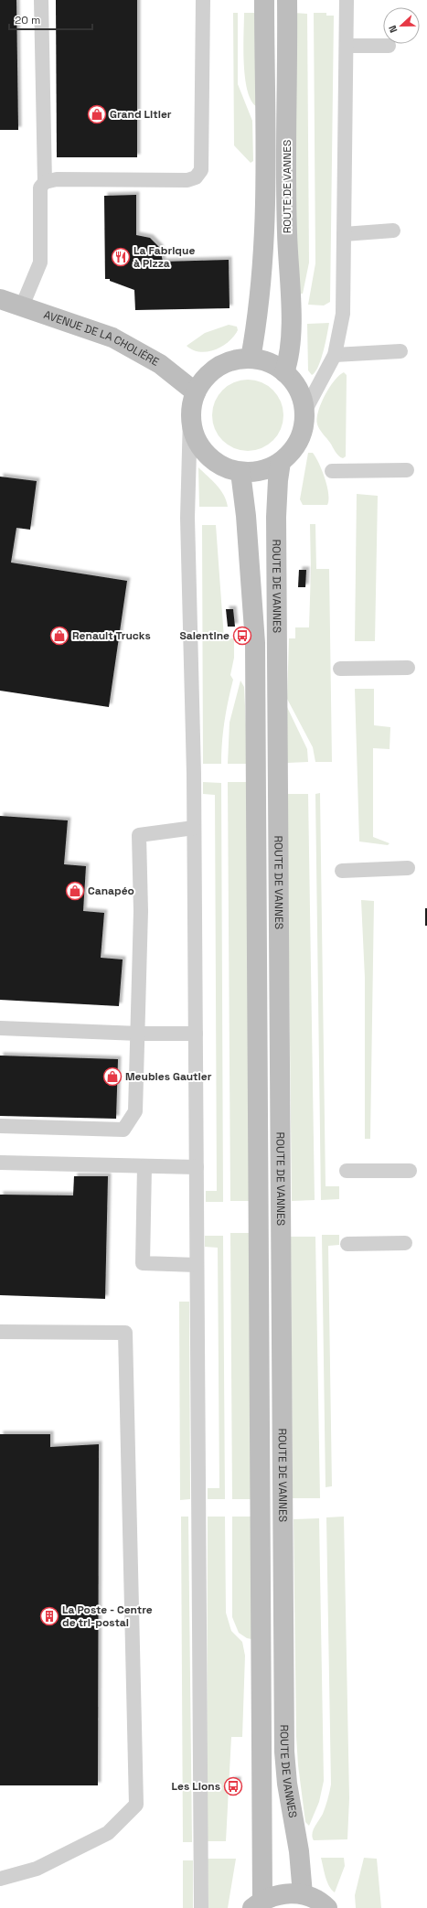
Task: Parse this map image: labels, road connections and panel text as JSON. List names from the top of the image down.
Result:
{
  "streets": {
    "main road": ["ROUTE DE VANNES", "AVENUE DE LA CHOLIÈRE"]
  },
  "crossings": [
    ["ROUTE DE VANNES", "AVENUE DE LA CHOLIÈRE"]
  ],
  "places": {
    "shop": [
      "Grand Litier",
      "Renault Trucks",
      "Canapéo",
      "Meubles Gautier"
    ],
    "restaurant": ["La Fabrique à Pizza"],
    "bus stop": ["Salentine", "Les Lions"],
    "building": ["La Poste - Centre de tri-postal"]
  },
  "scale_bar": "20 m",
  "north": "left"
}
